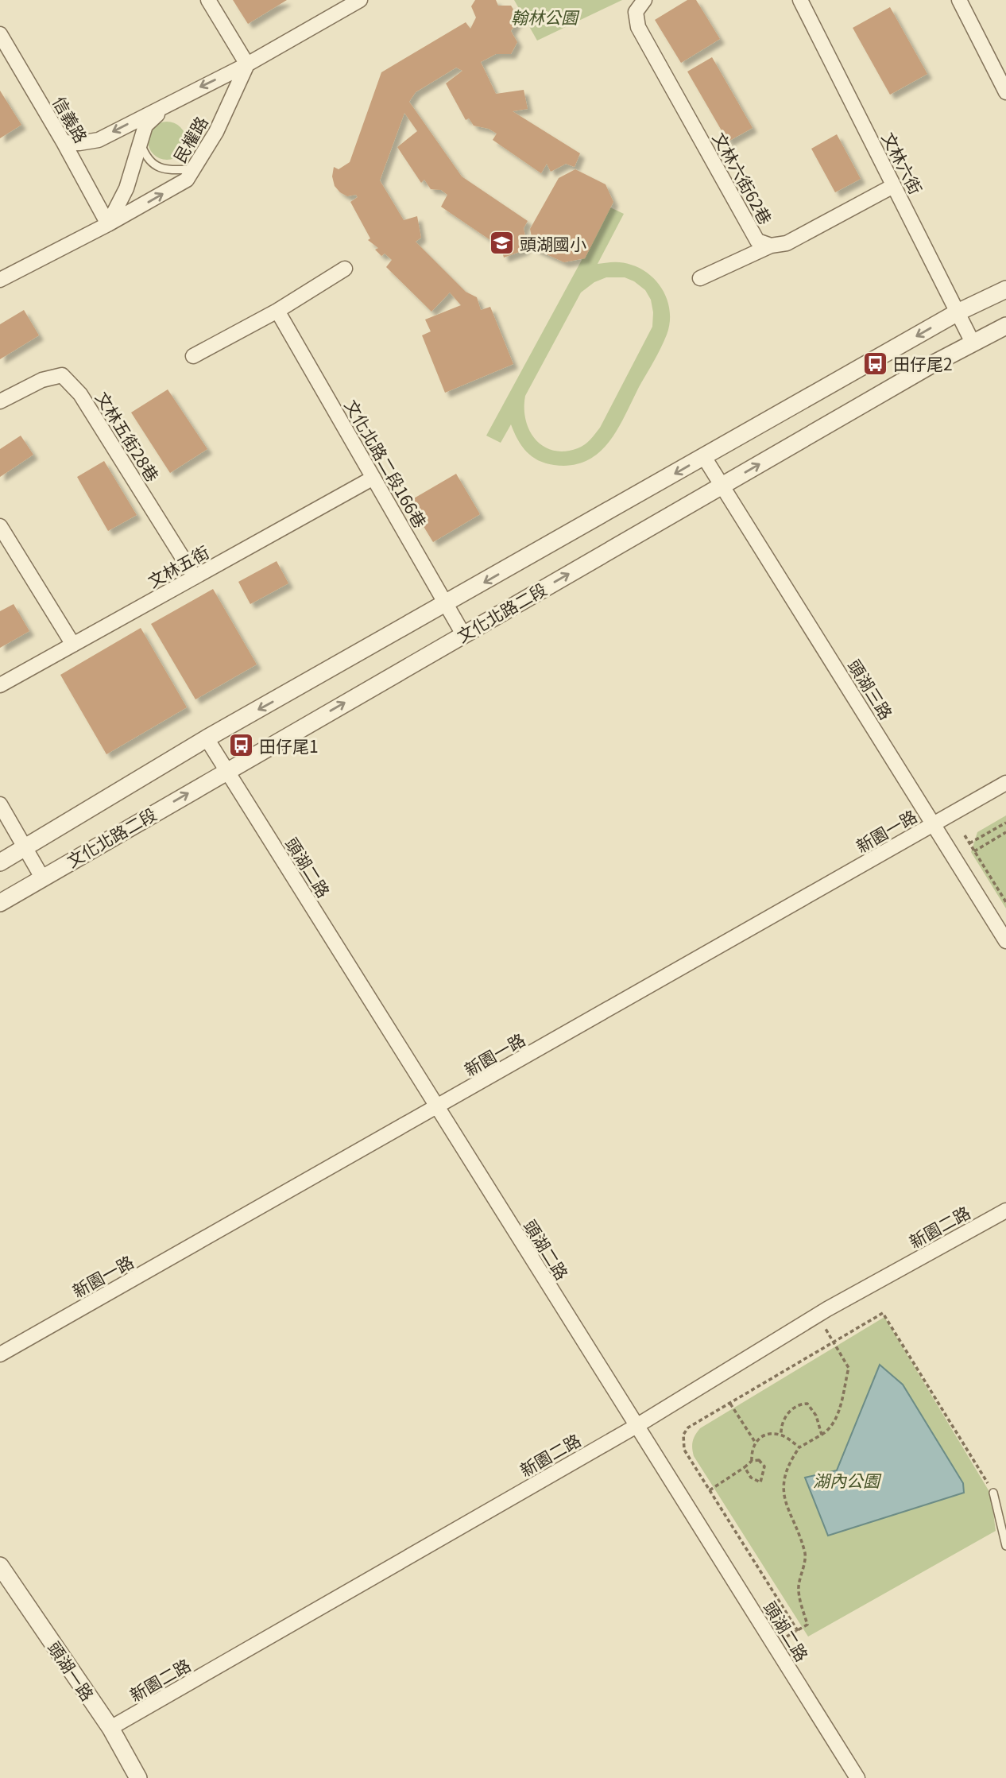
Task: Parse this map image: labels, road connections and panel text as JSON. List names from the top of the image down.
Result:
{
  "streets": {
    "street": [
      "信義路",
      "民權路",
      "文林六街",
      "文林六街62巷",
      "文林五街28巷",
      "文化北路二段166巷",
      "文林五街",
      "文化北路二段",
      "頭湖三路",
      "新園一路",
      "頭湖二路",
      "新園二路",
      "頭湖一路"
    ]
  },
  "crossings": [
    ["信義路", "民權路"],
    ["文林六街", "文林六街62巷"],
    ["文林六街", "文化北路二段"],
    ["文林五街28巷", "文林五街"],
    ["文化北路二段166巷", "文林五街"],
    ["文化北路二段166巷", "文化北路二段"],
    ["文化北路二段", "頭湖三路"],
    ["文化北路二段", "頭湖二路"],
    ["頭湖三路", "新園一路"],
    ["新園一路", "頭湖二路"],
    ["頭湖二路", "新園二路"],
    ["新園二路", "頭湖一路"]
  ],
  "parks": ["翰林公園", "湖內公園"],
  "places": {
    "school or university": ["頭湖國小"],
    "bus stop": ["田仔尾2", "田仔尾1"]
  }
}
